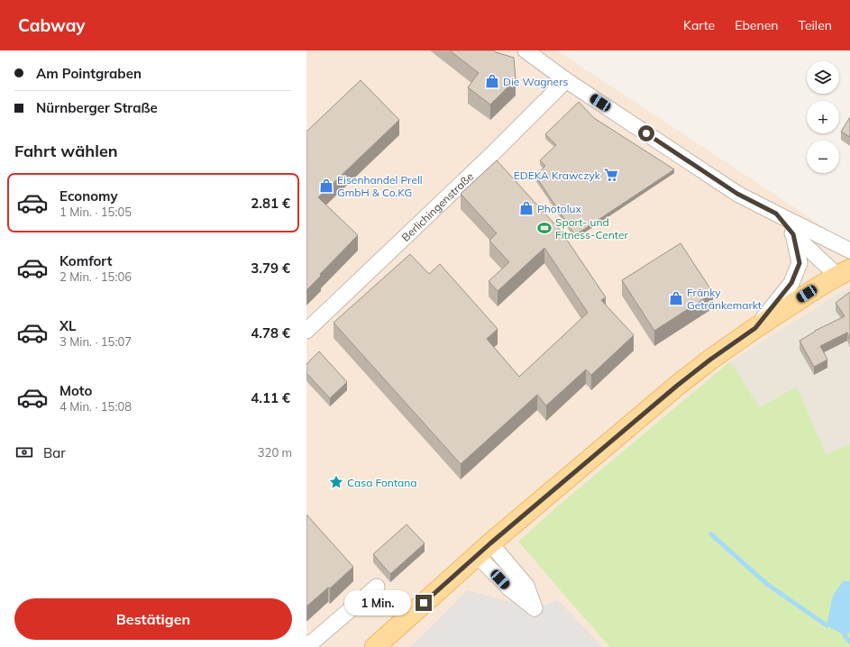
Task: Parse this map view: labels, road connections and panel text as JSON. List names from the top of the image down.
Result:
{
  "streets": {
    "street": ["Berlichingenstraße"]
  },
  "places": {
    "shop": [
      "Die Wagners",
      "Eisenhandel Prell GmbH & Co.KG",
      "Photolux",
      "Fränky Getränkemarkt"
    ],
    "supermarket": ["EDEKA Krawczyk"],
    "sports": ["Sport- und Fitness-Center"],
    "place": ["Casa Fontana"]
  },
  "page": {
    "header": "Cabway",
    "nav": ["Karte", "Ebenen", "Teilen"],
    "banner": ["Am Pointgraben", "Nürnberger Straße"],
    "map_buttons": ["+", "−"],
    "heading": "Fahrt wählen",
    "list": [
      {
        "name": "Economy",
        "note": "1 Min. · 15:05",
        "value": "2.81 €"
      },
      {
        "name": "Komfort",
        "note": "2 Min. · 15:06",
        "value": "3.79 €"
      },
      {
        "name": "XL",
        "note": "3 Min. · 15:07",
        "value": "4.78 €"
      },
      {
        "name": "Moto",
        "note": "4 Min. · 15:08",
        "value": "4.11 €"
      }
    ],
    "pay": ["Bar", "320 m"],
    "bubble": "1 Min.",
    "buttons": "Bestätigen"
  }
}
